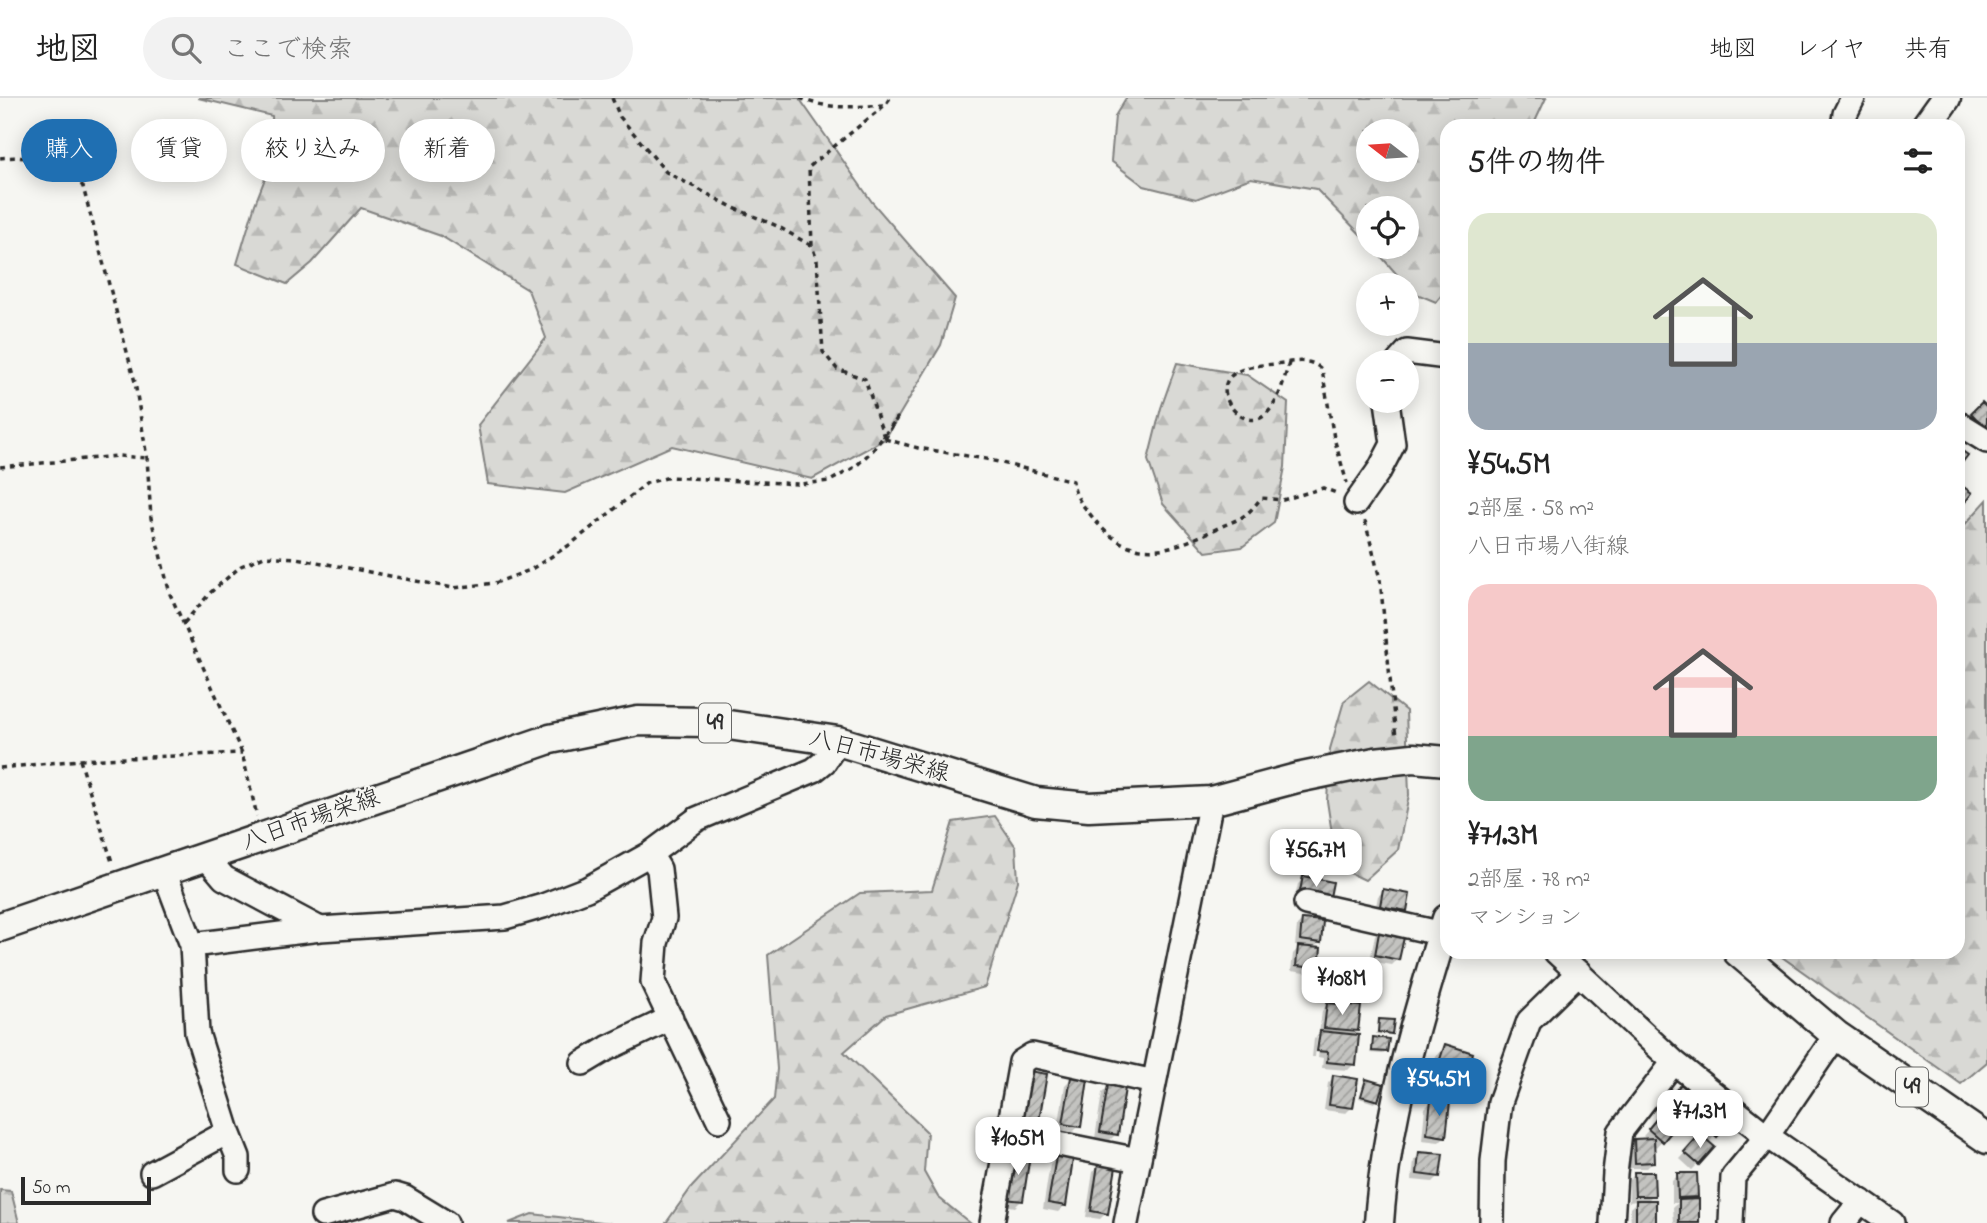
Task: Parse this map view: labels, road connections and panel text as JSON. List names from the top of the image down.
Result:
{
  "streets": {
    "main road": ["49", "八日市場栄線"]
  },
  "scale_bar": "50 m",
  "north": "left",
  "page": {
    "header": "地図",
    "search": "ここで検索",
    "nav": ["地図", "レイヤ", "共有"],
    "map_buttons": ["+", "−"],
    "chip": [
      "購入",
      "賃貸",
      "絞り込み",
      "新着"
    ],
    "heading": "5件の物件",
    "list": [
      {
        "name": "¥54.5M",
        "note": "2部屋 · 58 m² · 八日市場八街線"
      },
      {
        "name": "¥71.3M",
        "note": "2部屋 · 78 m² · マンション"
      }
    ],
    "price": [
      "¥56.7M",
      "¥108M",
      "¥54.5M",
      "¥71.3M",
      "¥105M"
    ],
    "scale": "50 m"
  }
}
